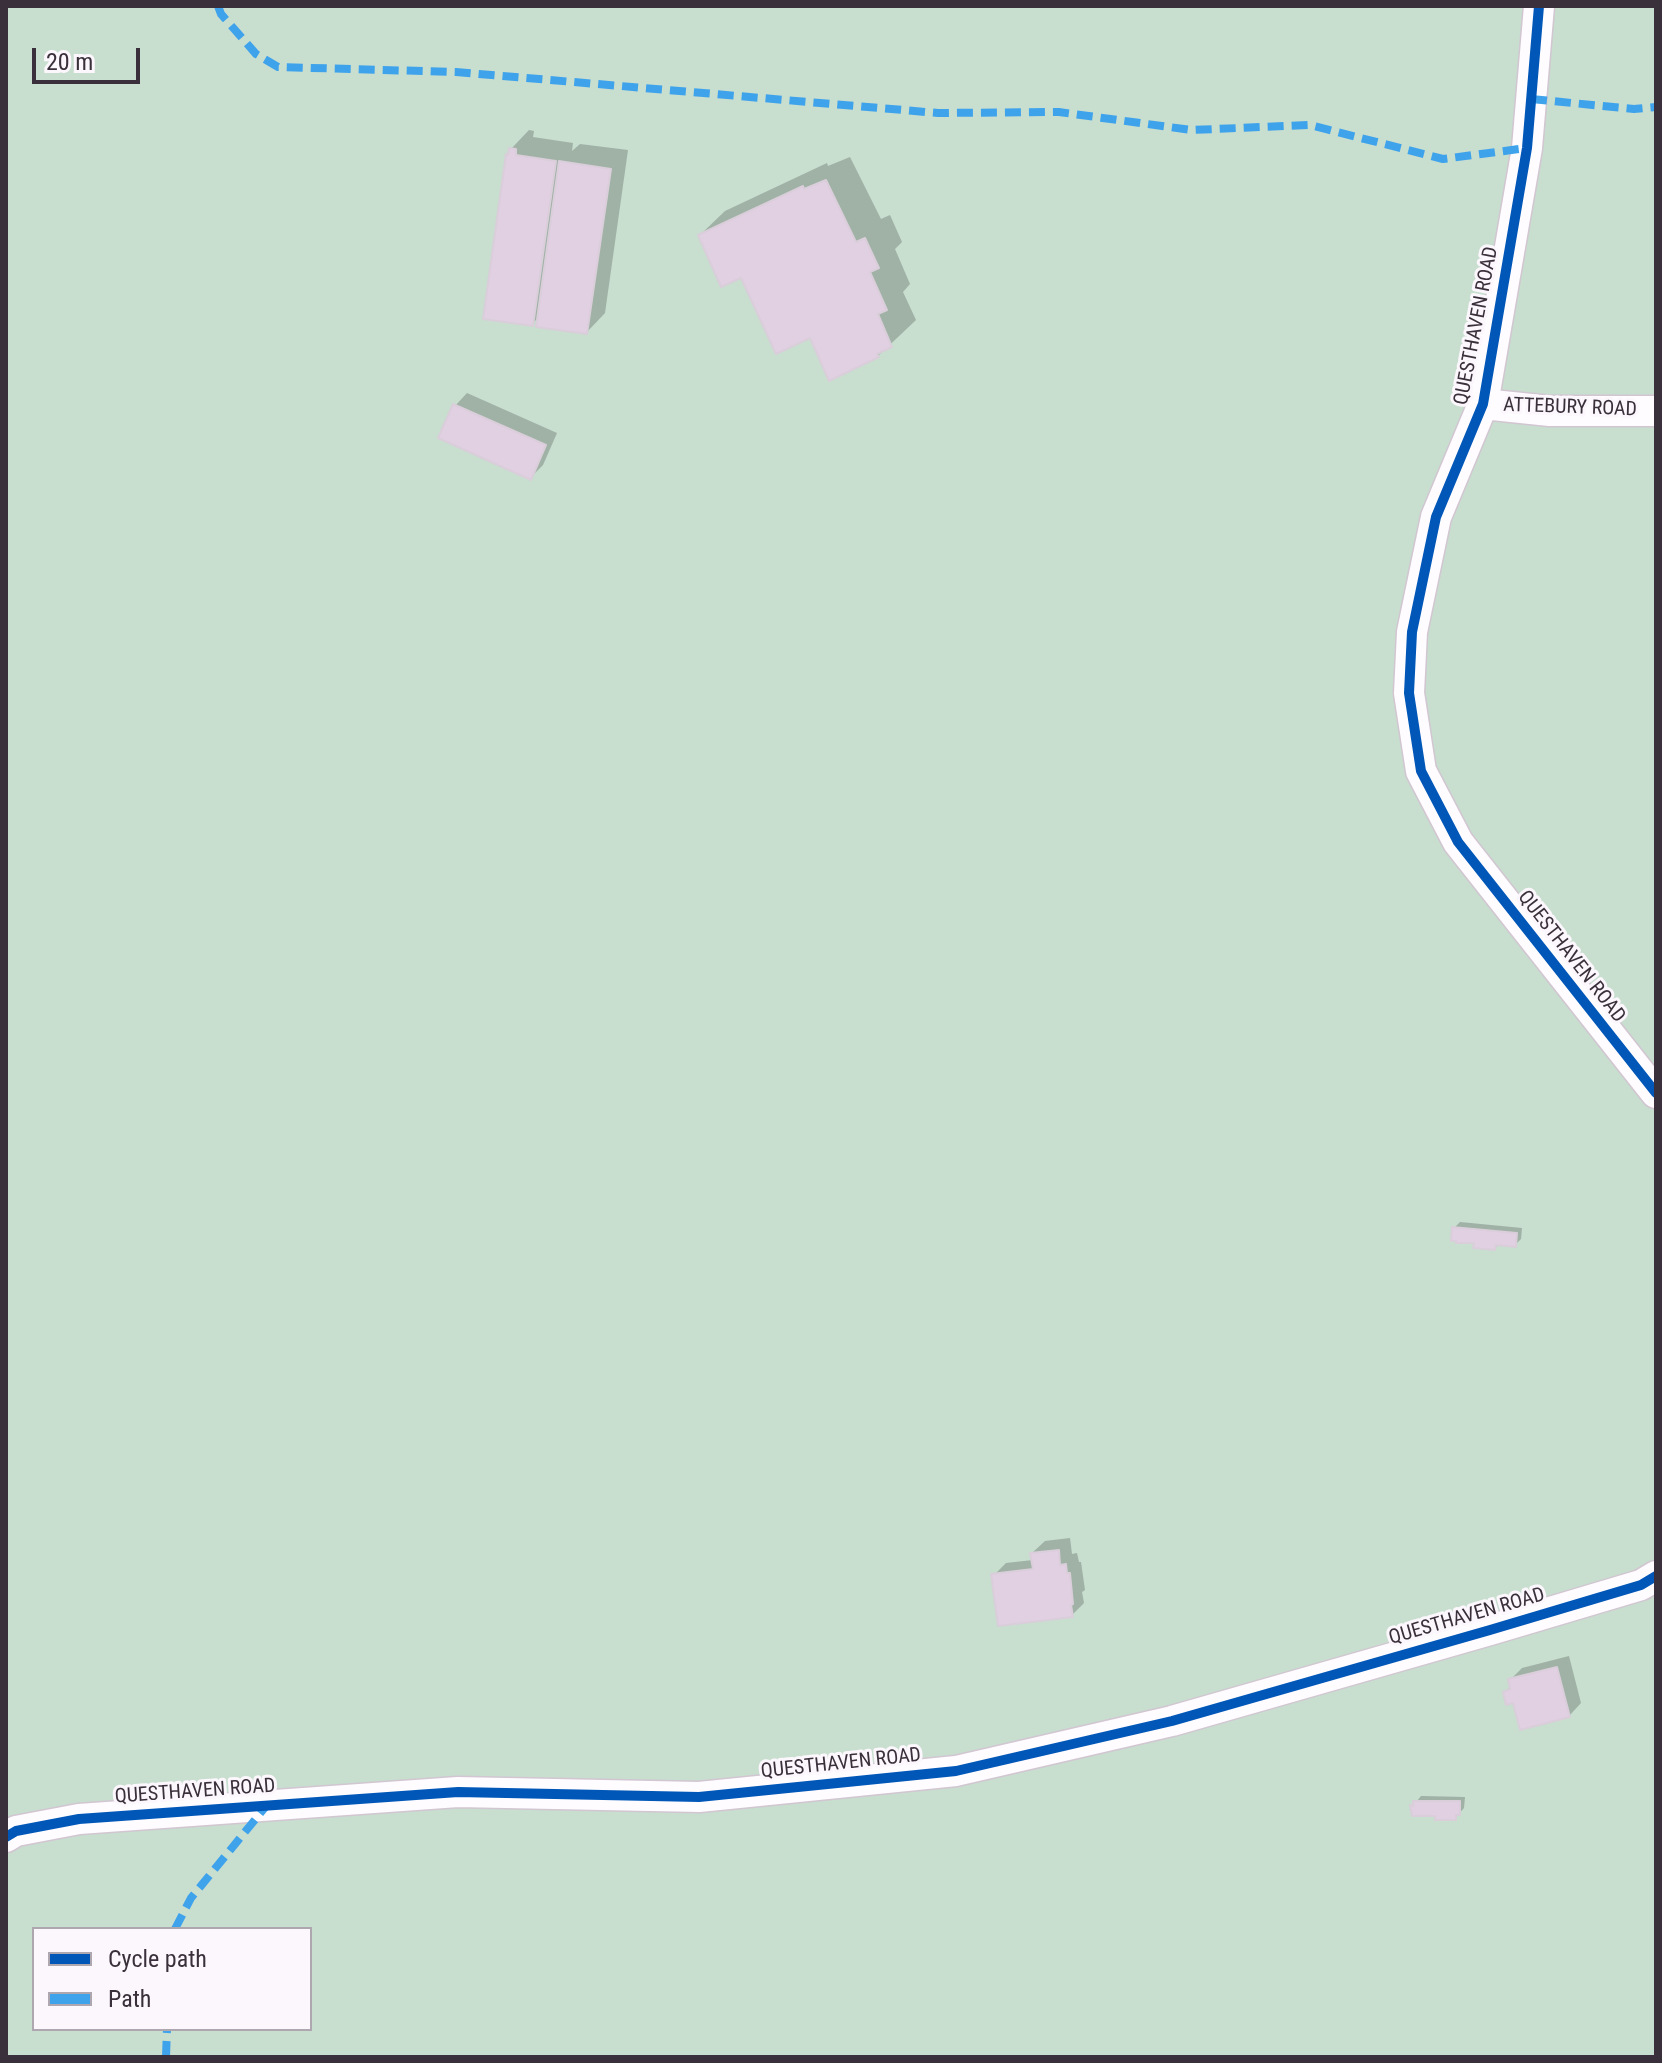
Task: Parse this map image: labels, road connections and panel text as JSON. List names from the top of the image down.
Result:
{
  "streets": {
    "street": ["QUESTHAVEN ROAD", "ATTEBURY ROAD"]
  },
  "crossings": [
    ["QUESTHAVEN ROAD", "ATTEBURY ROAD"]
  ],
  "legend": ["Cycle path", "Path"],
  "scale_bar": "20 m"
}
